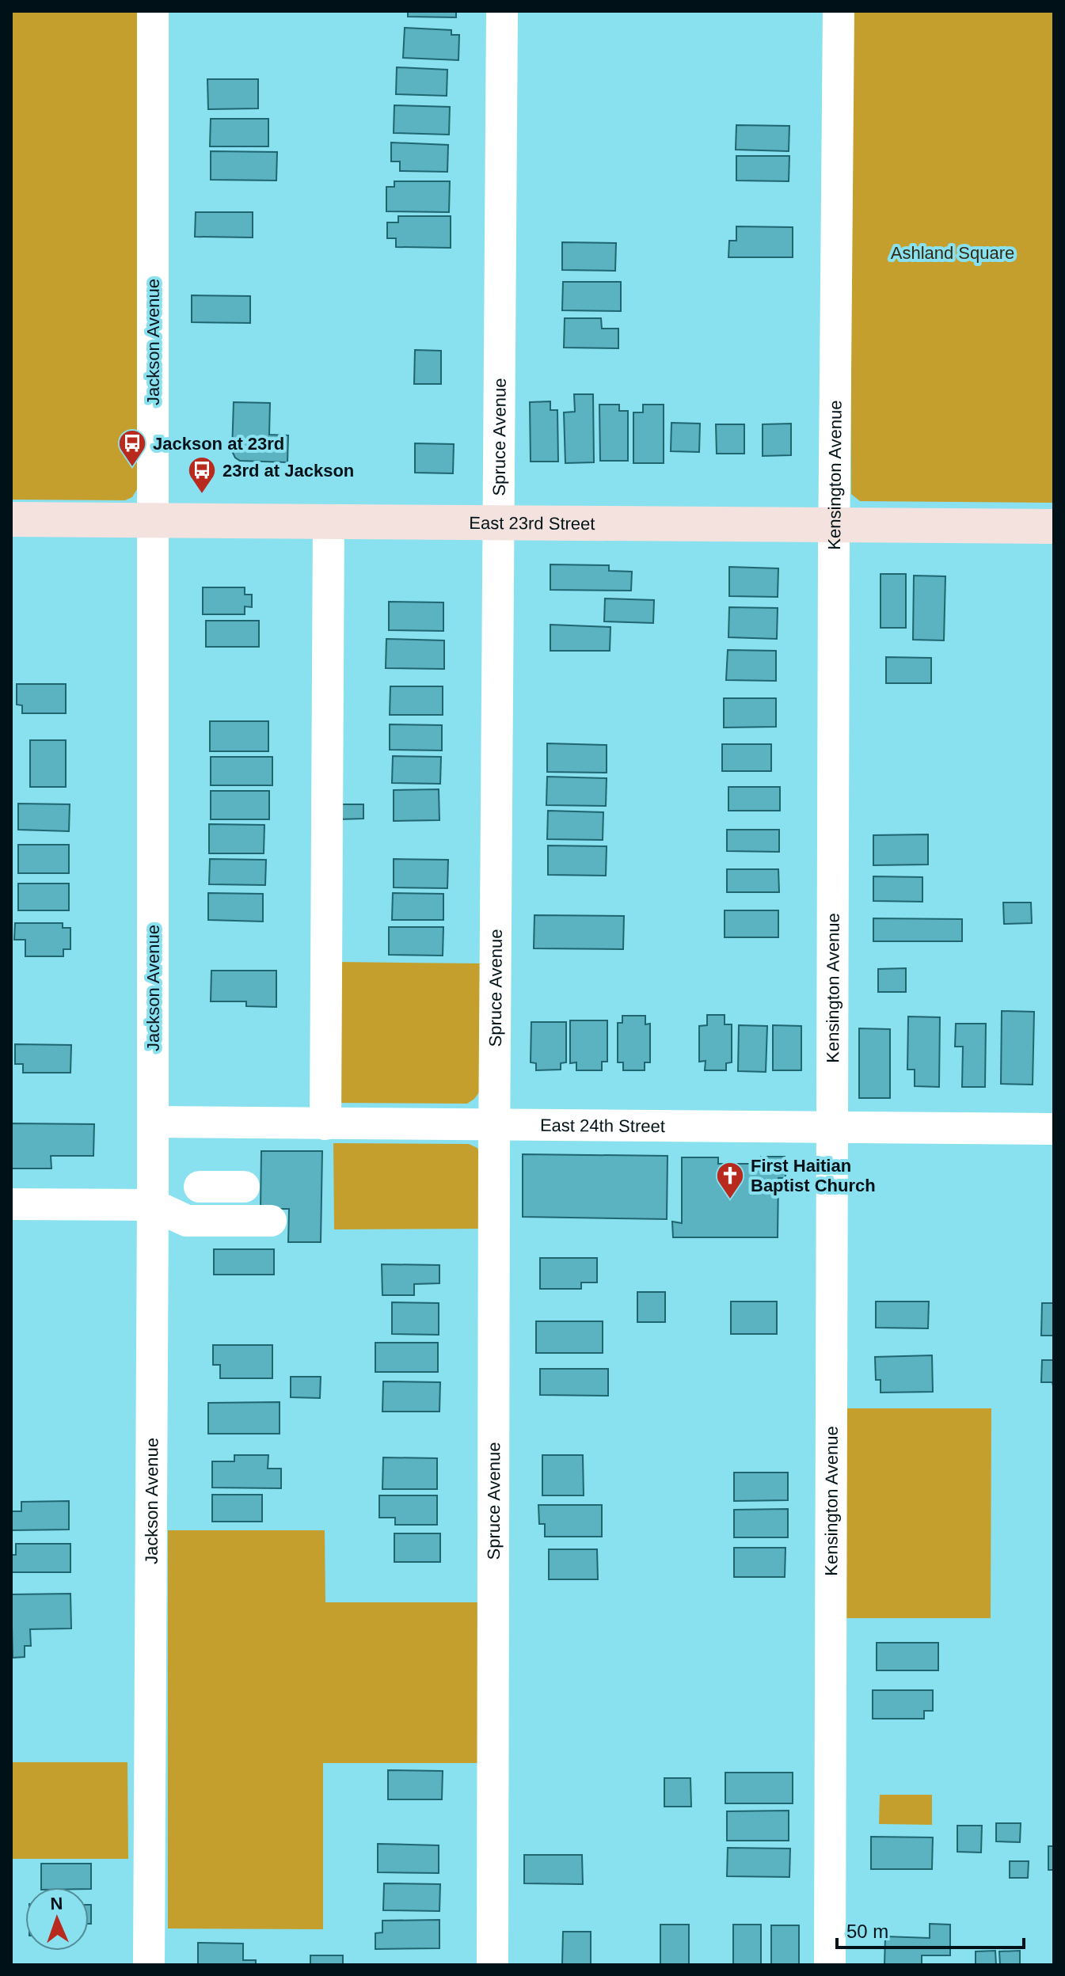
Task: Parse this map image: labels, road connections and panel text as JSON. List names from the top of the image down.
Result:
{
  "streets": {
    "main road": ["East 23rd Street"],
    "street": [
      "Jackson Avenue",
      "Spruce Avenue",
      "Kensington Avenue",
      "East 24th Street"
    ]
  },
  "crossings": [
    ["Jackson Avenue", "East 23rd Street"],
    ["Jackson Avenue", "East 24th Street"],
    ["Spruce Avenue", "East 23rd Street"],
    ["Spruce Avenue", "East 24th Street"],
    ["Kensington Avenue", "East 23rd Street"],
    ["Kensington Avenue", "East 24th Street"]
  ],
  "parks": ["Ashland Square"],
  "places": {
    "bus stop": ["Jackson at 23rd", "23rd at Jackson"],
    "church": ["First Haitian Baptist Church"]
  },
  "scale_bar": "50 m",
  "north": "top"
}
